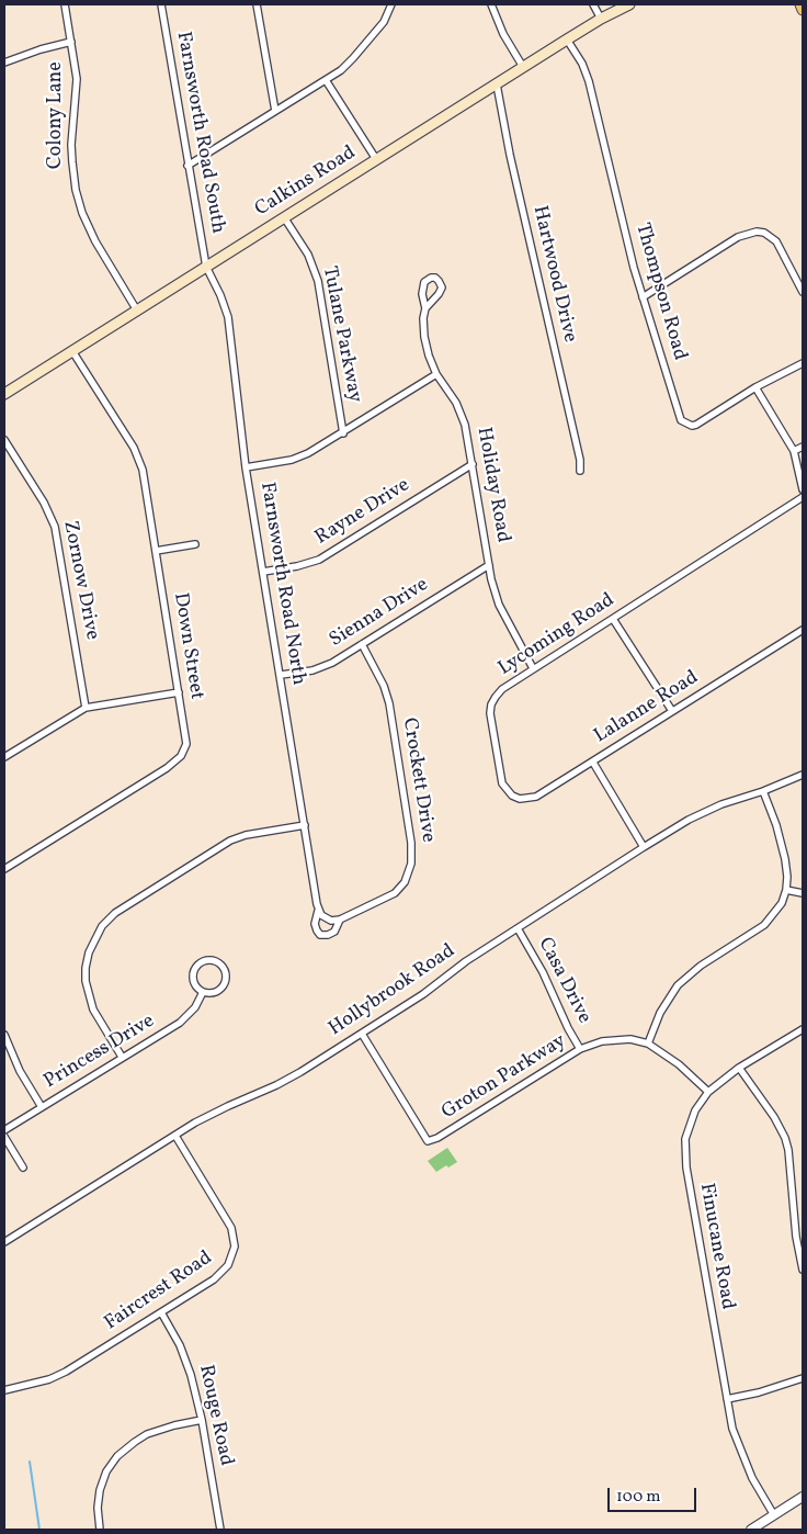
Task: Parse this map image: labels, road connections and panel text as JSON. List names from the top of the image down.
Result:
{
  "streets": {
    "main road": ["Calkins Road"],
    "street": [
      "Colony Lane",
      "Farnsworth Road South",
      "Hartwood Drive",
      "Thompson Road",
      "Tulane Parkway",
      "Holiday Road",
      "Rayne Drive",
      "Zornow Drive",
      "Farnsworth Road North",
      "Sienna Drive",
      "Lycoming Road",
      "Down Street",
      "Lalanne Road",
      "Crockett Drive",
      "Casa Drive",
      "Hollybrook Road",
      "Princess Drive",
      "Groton Parkway",
      "Finucane Road",
      "Faircrest Road",
      "Rouge Road"
    ]
  },
  "crossings": [
    ["Colony Lane", "Calkins Road"],
    ["Farnsworth Road South", "Calkins Road"],
    ["Farnsworth Road South", "Farnsworth Road North"],
    ["Calkins Road", "Hartwood Drive"],
    ["Calkins Road", "Thompson Road"],
    ["Calkins Road", "Tulane Parkway"],
    ["Calkins Road", "Farnsworth Road North"],
    ["Calkins Road", "Down Street"],
    ["Holiday Road", "Rayne Drive"],
    ["Holiday Road", "Sienna Drive"],
    ["Holiday Road", "Lycoming Road"],
    ["Rayne Drive", "Farnsworth Road North"],
    ["Farnsworth Road North", "Sienna Drive"],
    ["Farnsworth Road North", "Crockett Drive"],
    ["Sienna Drive", "Crockett Drive"],
    ["Lycoming Road", "Lalanne Road"],
    ["Lalanne Road", "Hollybrook Road"],
    ["Casa Drive", "Hollybrook Road"],
    ["Casa Drive", "Groton Parkway"],
    ["Hollybrook Road", "Groton Parkway"],
    ["Hollybrook Road", "Faircrest Road"],
    ["Faircrest Road", "Rouge Road"]
  ],
  "scale_bar": "100 m"
}
